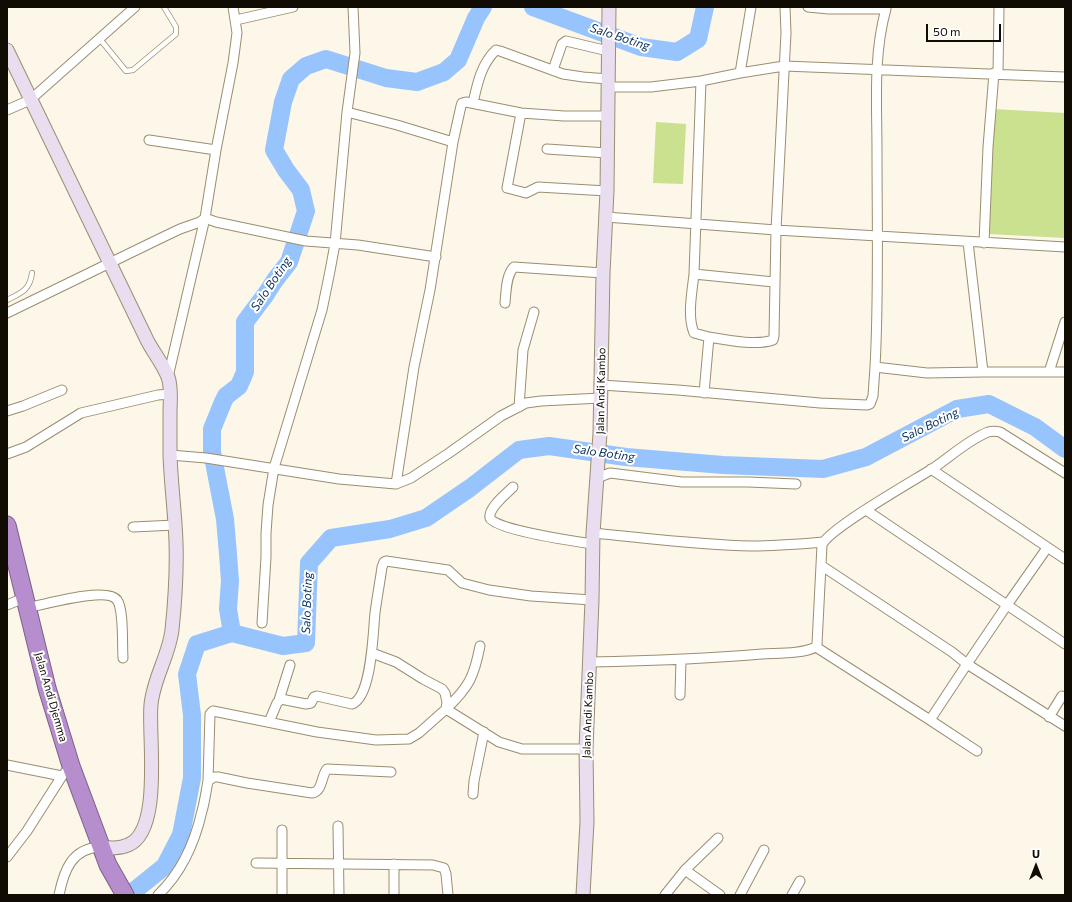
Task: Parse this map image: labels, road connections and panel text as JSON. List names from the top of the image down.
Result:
{
  "streets": {
    "highway": ["Jalan Andi Djemma"],
    "street": ["Jalan Andi Kambo"]
  },
  "water": ["Salo Boting"],
  "scale_bar": "50 m",
  "north": "top"
}
